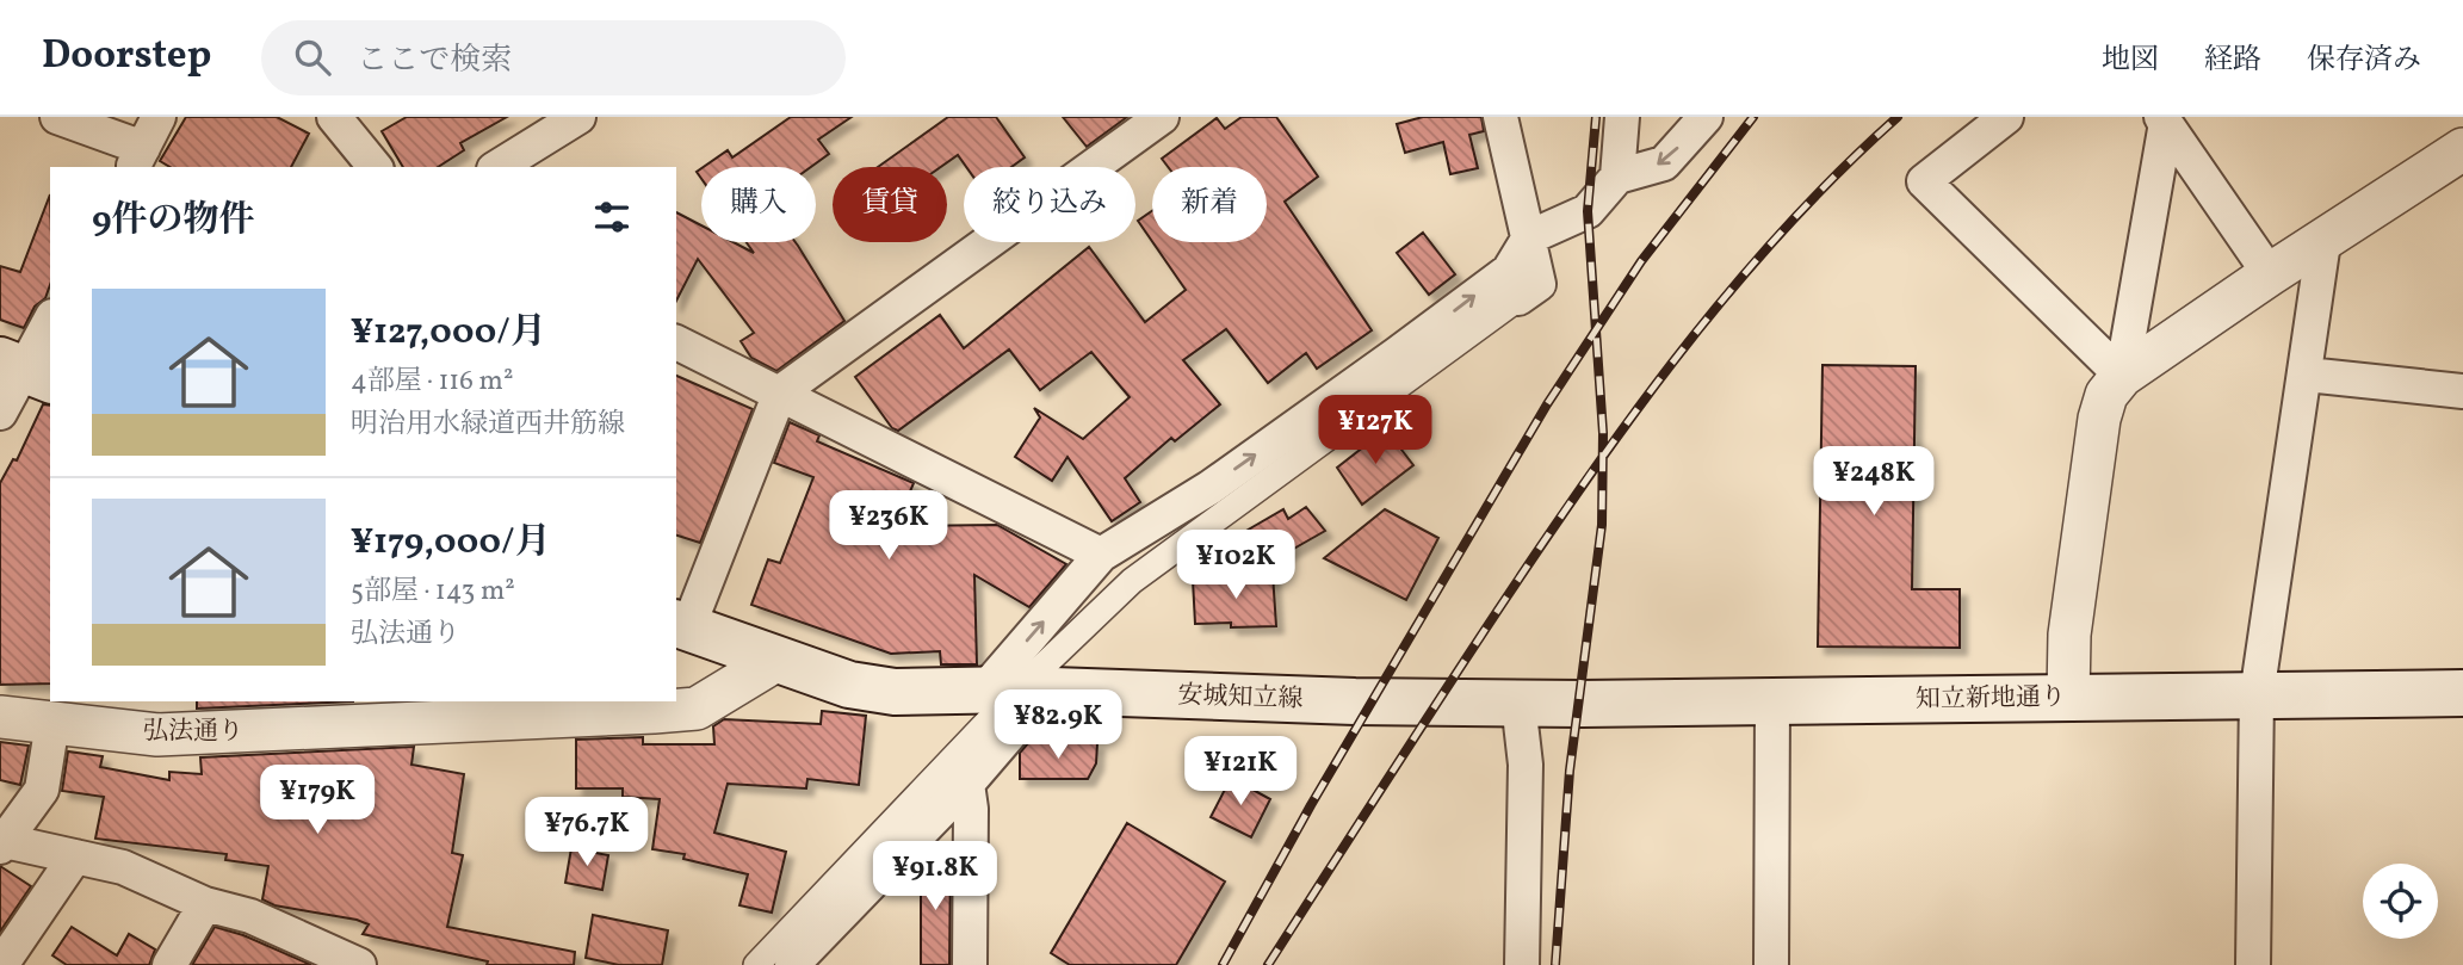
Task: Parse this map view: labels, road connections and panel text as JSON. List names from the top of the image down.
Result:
{
  "streets": {
    "main road": ["安城知立線", "知立新地通り"],
    "street": ["弘法通り"]
  },
  "crossings": [
    ["安城知立線", "知立新地通り"],
    ["安城知立線", "弘法通り"]
  ],
  "page": {
    "header": "Doorstep",
    "search": "ここで検索",
    "nav": ["地図", "経路", "保存済み"],
    "chip": [
      "購入",
      "賃貸",
      "絞り込み",
      "新着"
    ],
    "heading": "9件の物件",
    "list": [
      {
        "name": "¥127,000/月",
        "note": "4部屋 · 116 m² · 明治用水緑道西井筋線"
      },
      {
        "name": "¥179,000/月",
        "note": "5部屋 · 143 m² · 弘法通り"
      }
    ],
    "price": [
      "¥127K",
      "¥248K",
      "¥236K",
      "¥102K",
      "¥82.9K",
      "¥121K",
      "¥179K",
      "¥76.7K",
      "¥91.8K"
    ]
  }
}
